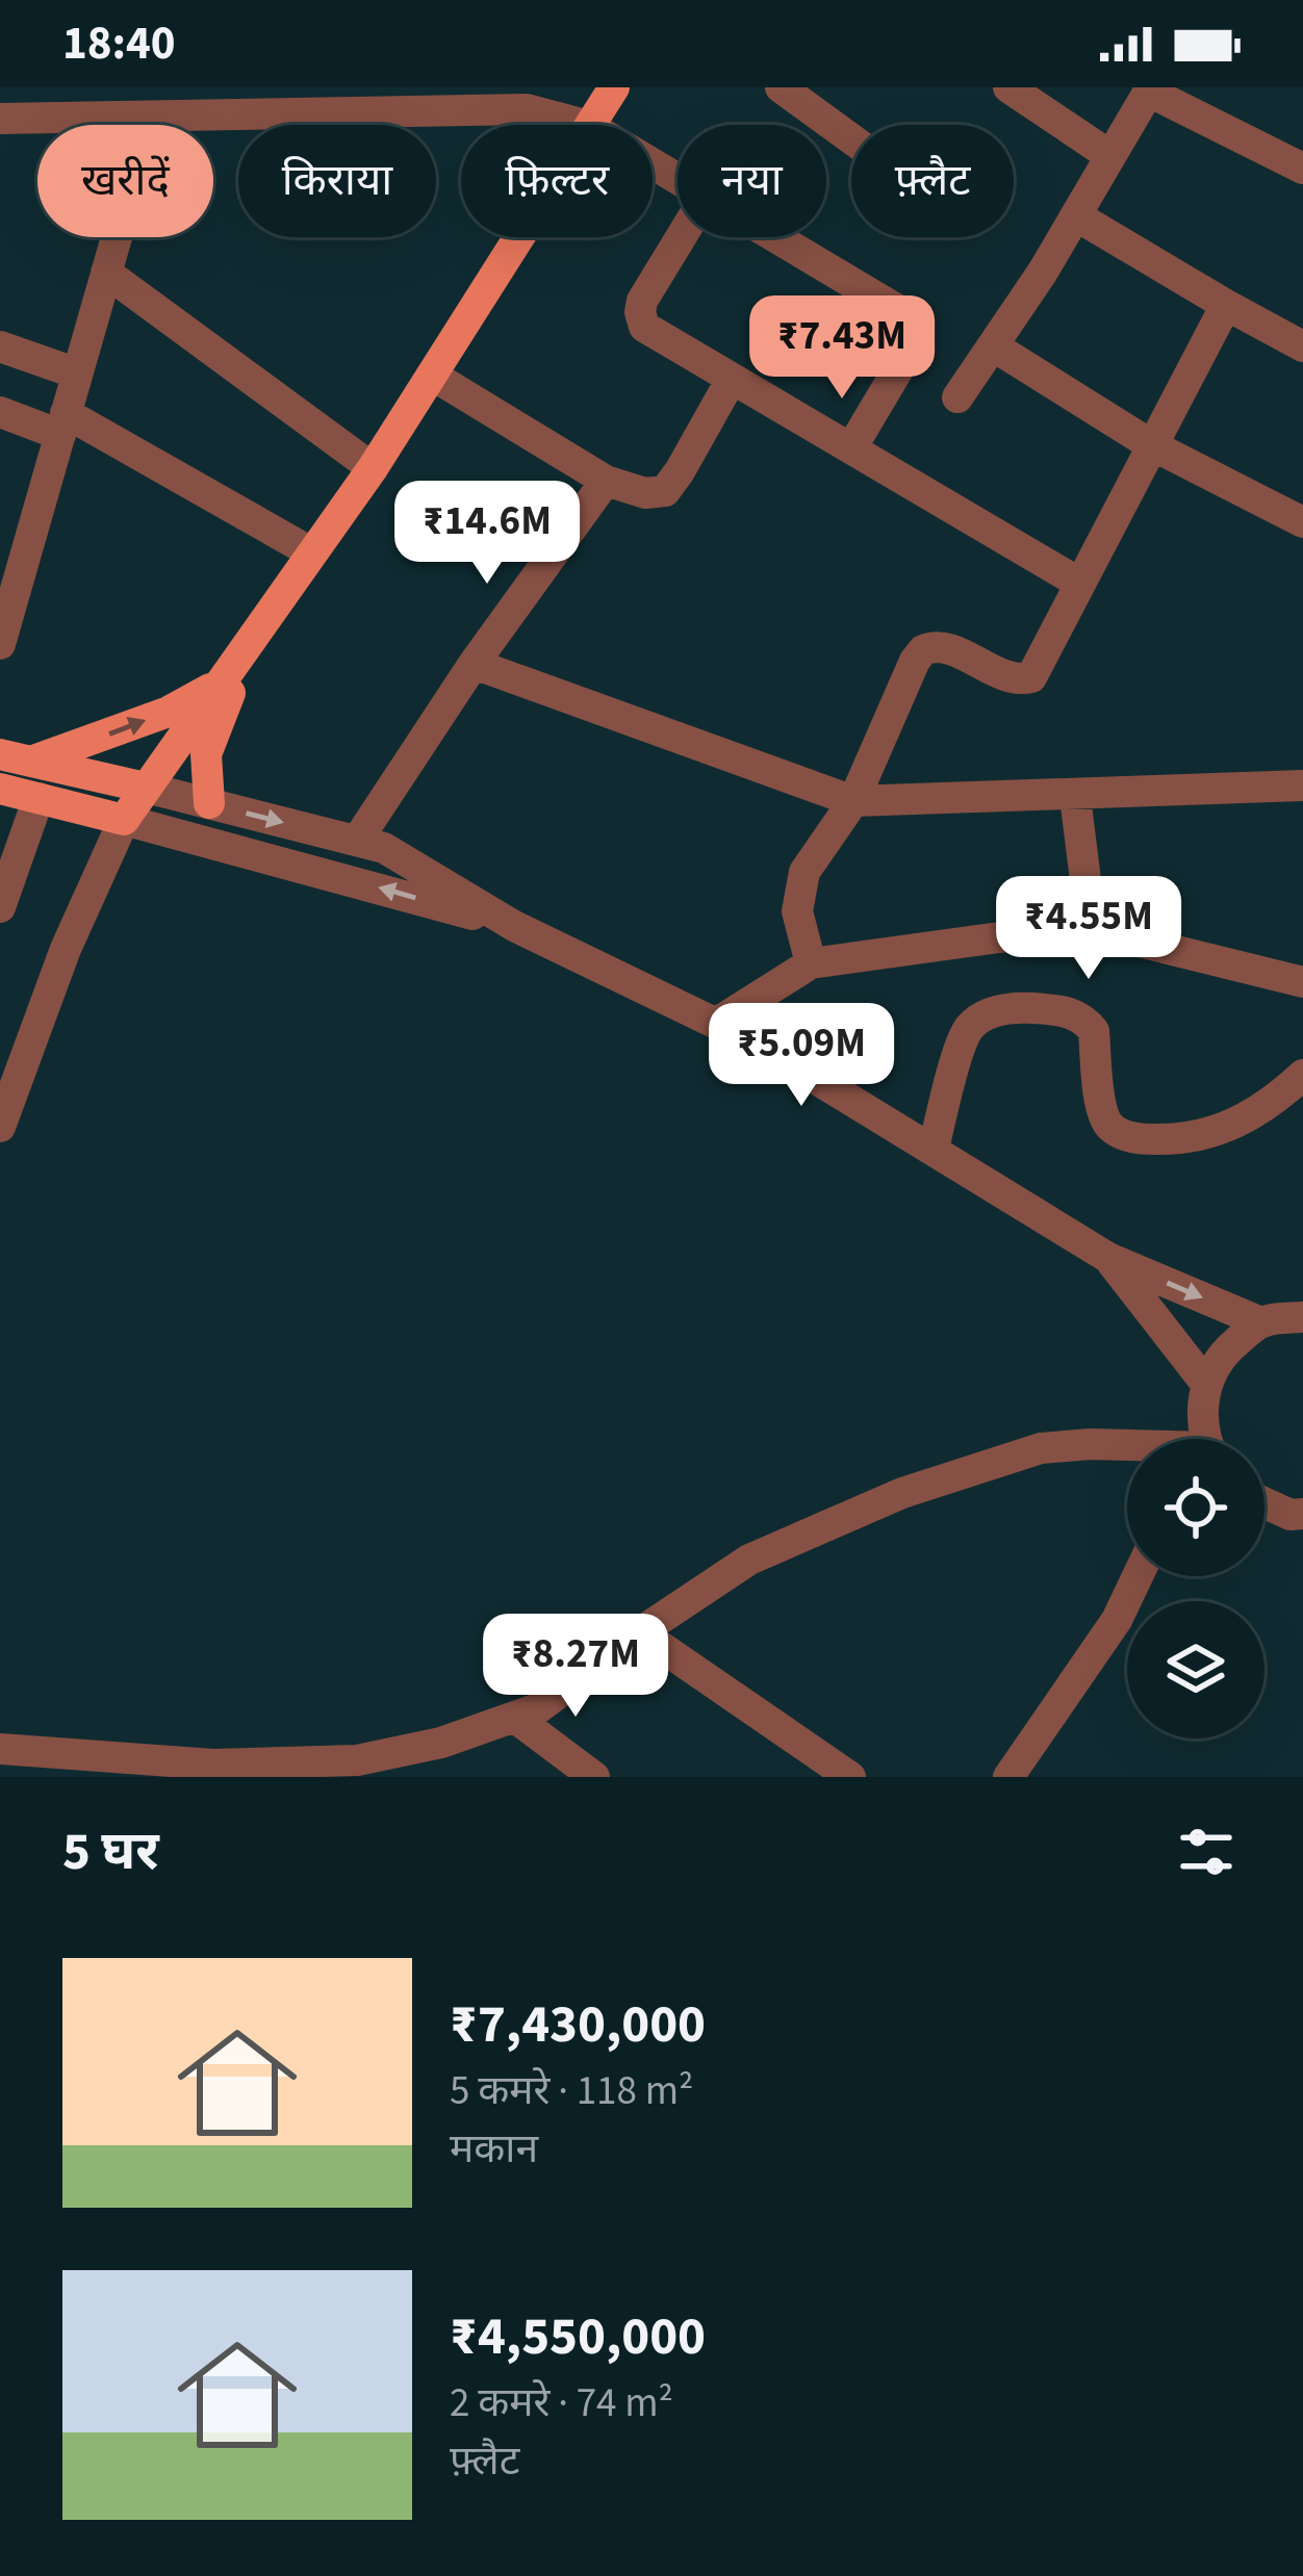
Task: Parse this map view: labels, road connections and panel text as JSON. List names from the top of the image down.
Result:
{
  "page": {
    "status": "18:40",
    "chip": [
      "खरीदें",
      "किराया",
      "फ़िल्टर",
      "नया",
      "फ़्लैट"
    ],
    "price": [
      "₹7.43M",
      "₹14.6M",
      "₹4.55M",
      "₹5.09M",
      "₹8.27M"
    ],
    "heading": "5 घर",
    "list": [
      {
        "name": "₹7,430,000",
        "note": "5 कमरे · 118 m² · मकान"
      },
      {
        "name": "₹4,550,000",
        "note": "2 कमरे · 74 m² · फ़्लैट"
      }
    ]
  }
}
